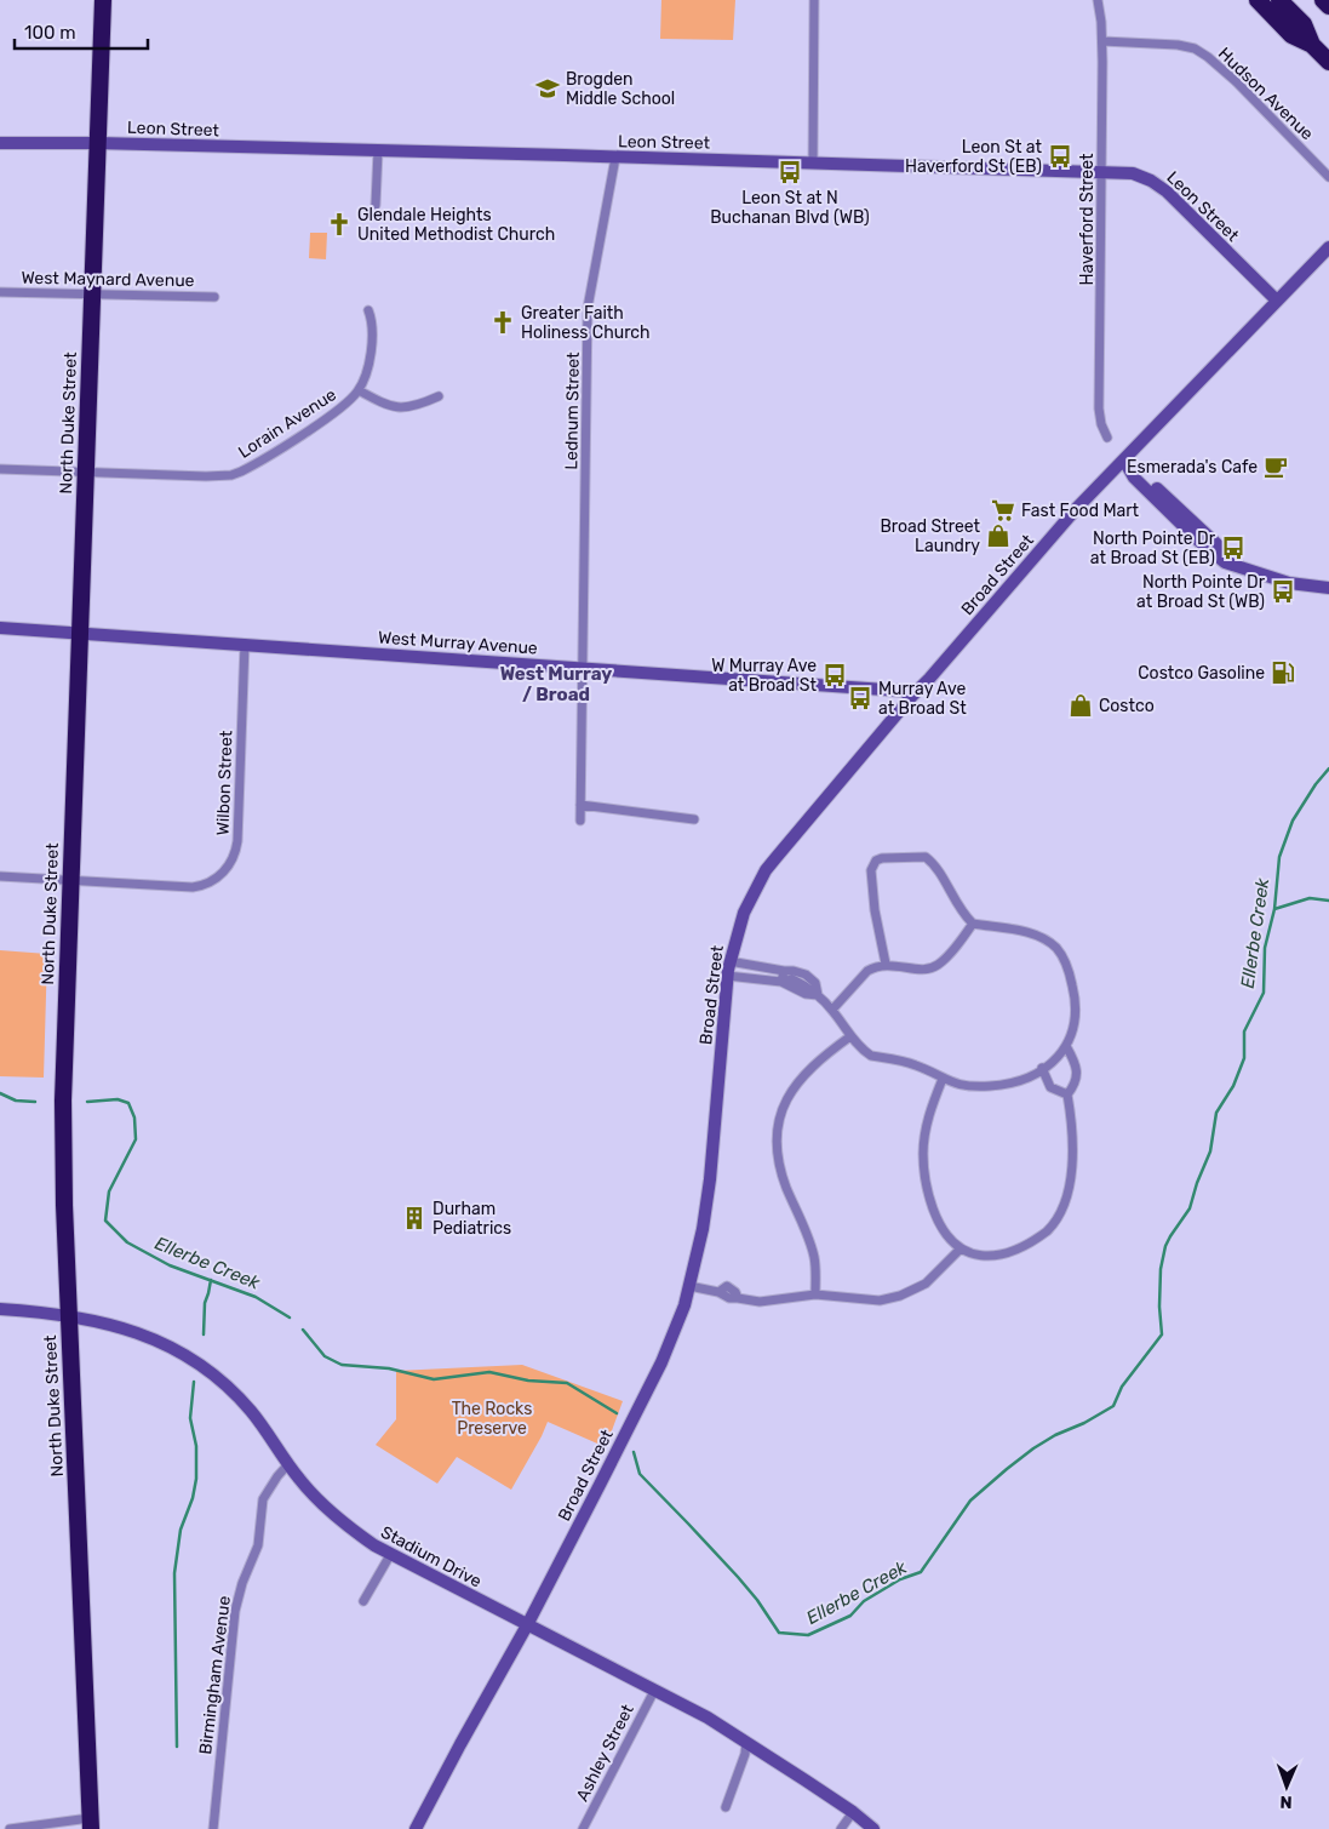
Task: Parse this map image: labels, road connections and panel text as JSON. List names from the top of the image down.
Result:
{
  "streets": {
    "highway": ["North Duke Street"],
    "street": [
      "Hudson Avenue",
      "Leon Street",
      "Haverford Street",
      "West Maynard Avenue",
      "Lednum Street",
      "Lorain Avenue",
      "Broad Street",
      "West Murray Avenue",
      "Wilbon Street",
      "Stadium Drive",
      "Birmingham Avenue",
      "Ashley Street"
    ]
  },
  "crossings": [
    ["Hudson Avenue", "Haverford Street"],
    ["Leon Street", "Haverford Street"],
    ["Leon Street", "Lednum Street"],
    ["Leon Street", "North Duke Street"],
    ["Leon Street", "Broad Street"],
    ["West Maynard Avenue", "North Duke Street"],
    ["Lednum Street", "West Murray Avenue"],
    ["North Duke Street", "Lorain Avenue"],
    ["North Duke Street", "West Murray Avenue"],
    ["North Duke Street", "Wilbon Street"],
    ["North Duke Street", "Stadium Drive"],
    ["Broad Street", "West Murray Avenue"],
    ["Broad Street", "Stadium Drive"],
    ["West Murray Avenue", "Wilbon Street"],
    ["Stadium Drive", "Birmingham Avenue"],
    ["Stadium Drive", "Ashley Street"]
  ],
  "districts": ["West Murray / Broad"],
  "water": ["Ellerbe Creek"],
  "parks": ["The Rocks Preserve"],
  "places": {
    "school or university": ["Brogden Middle School"],
    "bus stop": [
      "Leon St at Haverford St (EB)",
      "Leon St at N Buchanan Blvd (WB)",
      "North Pointe Dr at Broad St (EB)",
      "North Pointe Dr at Broad St (WB)",
      "W Murray Ave at Broad St",
      "Murray Ave at Broad St"
    ],
    "church": ["Glendale Heights United Methodist Church", "Greater Faith Holiness Church"],
    "cafe": ["Esmerada's Cafe"],
    "supermarket": ["Fast Food Mart"],
    "shop": ["Broad Street Laundry", "Costco"],
    "fuel station": ["Costco Gasoline"],
    "building": ["Durham Pediatrics"]
  },
  "scale_bar": "100 m",
  "north": "bottom"
}
